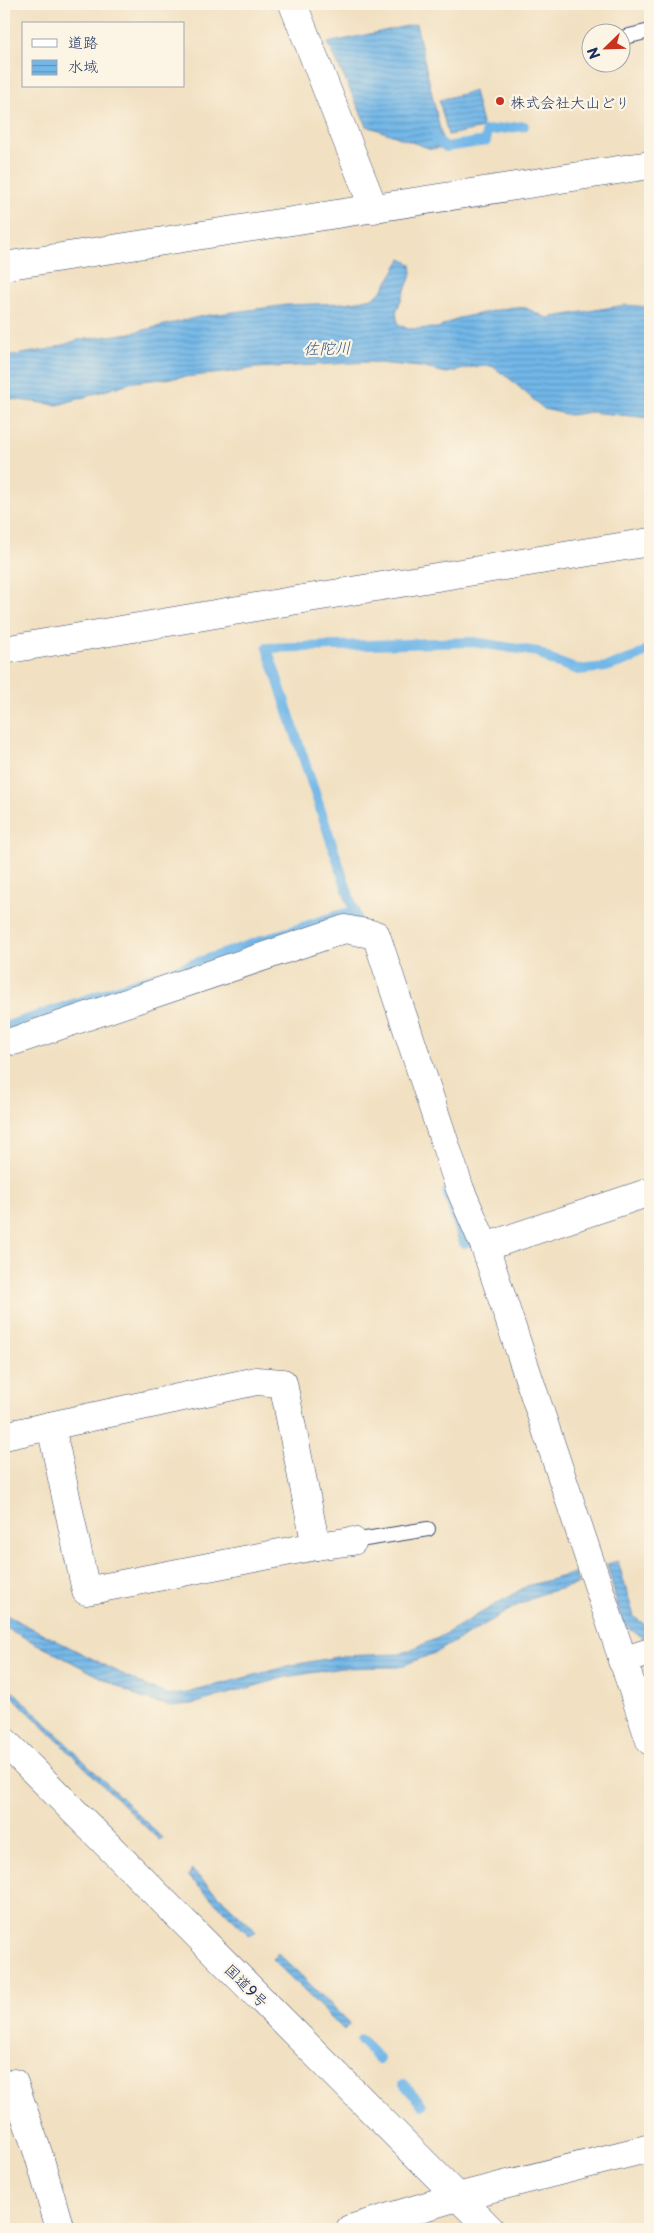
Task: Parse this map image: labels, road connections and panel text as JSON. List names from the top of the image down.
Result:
{
  "streets": {
    "main road": ["国道9号"]
  },
  "water": ["佐陀川"],
  "places": ["株式会社大山どり"],
  "legend": ["道路", "水域"],
  "north": "bottom left"
}
